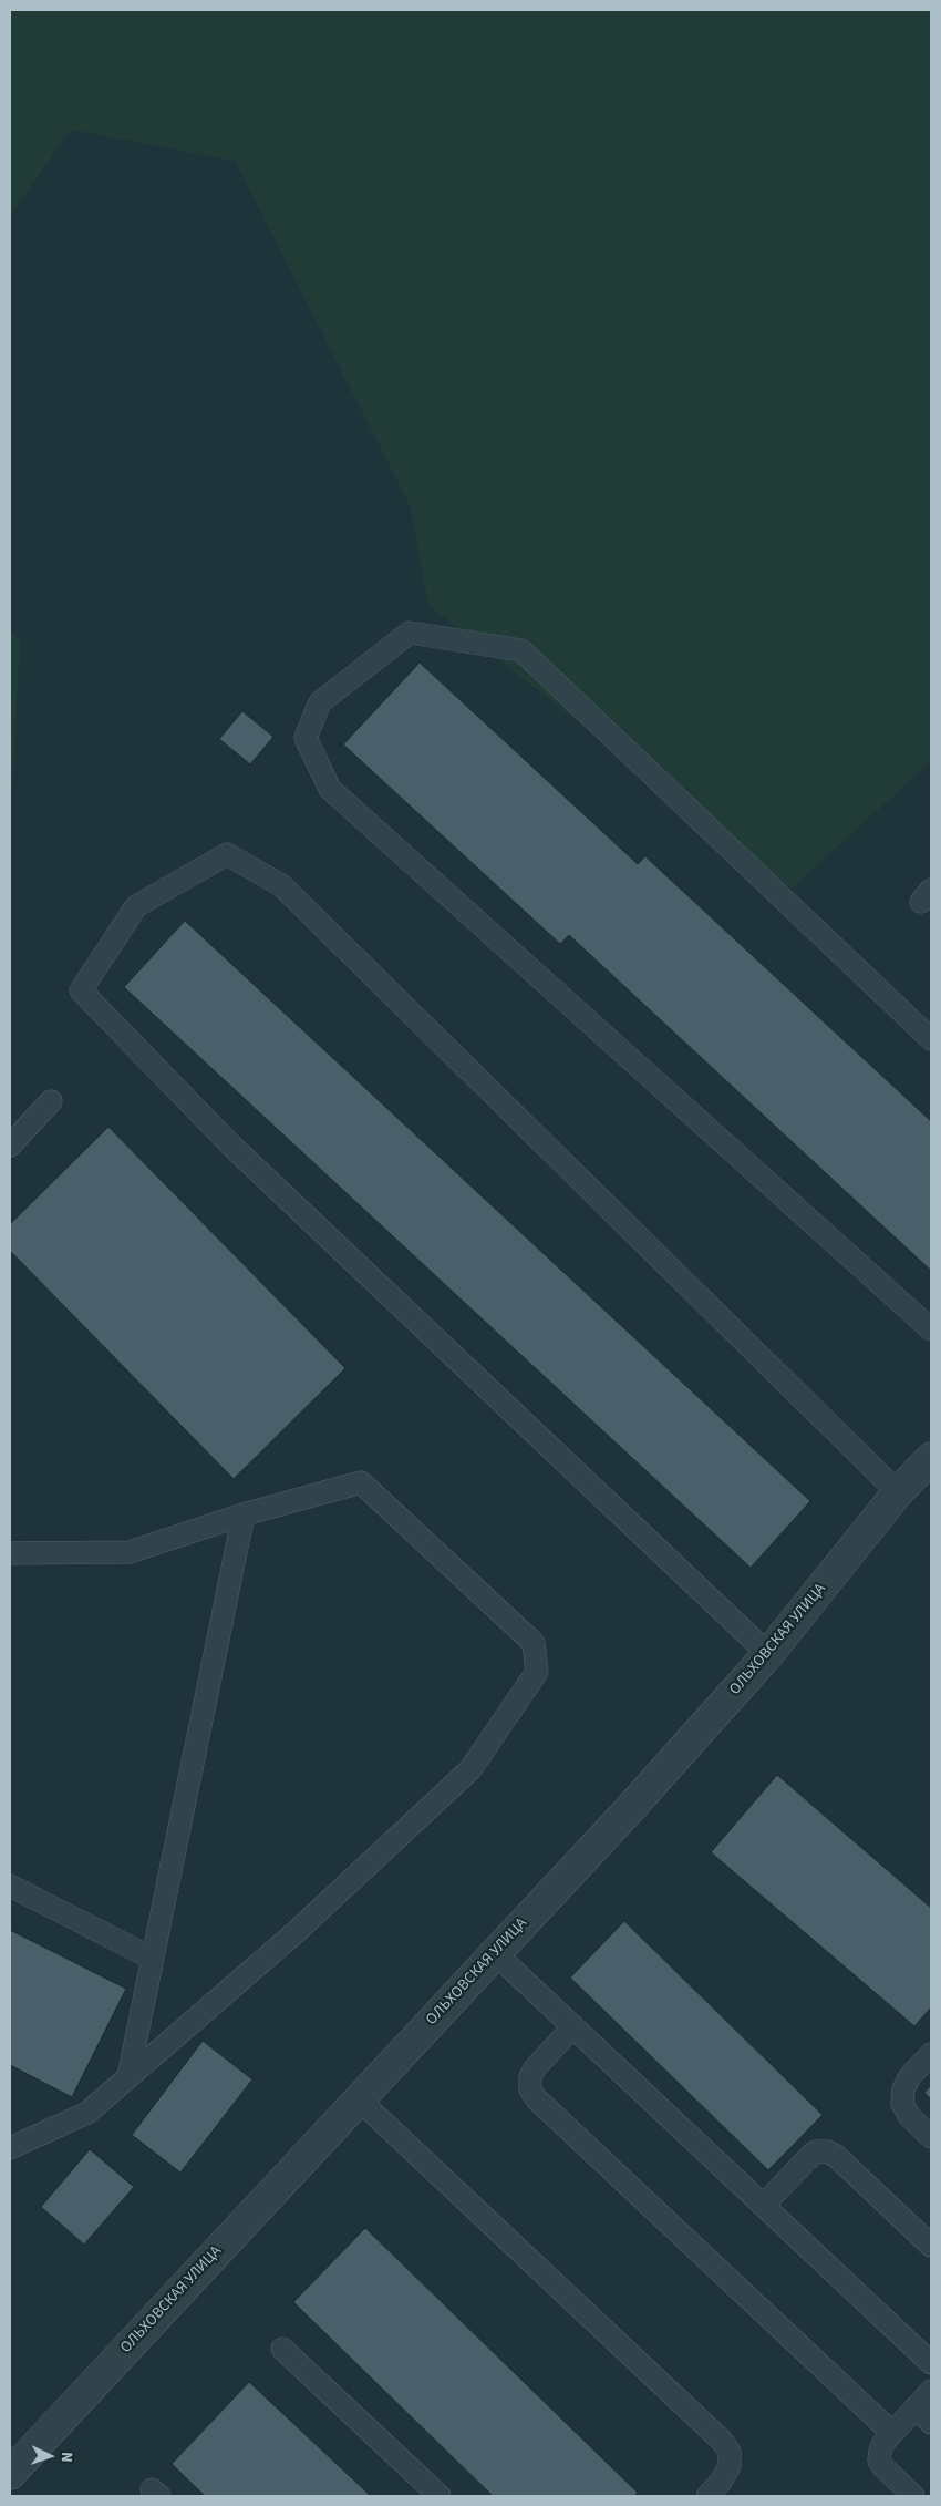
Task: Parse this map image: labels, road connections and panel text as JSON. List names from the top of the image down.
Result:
{
  "streets": {
    "street": ["ОЛЬХОВСКАЯ УЛИЦА"]
  },
  "north": "right"
}
